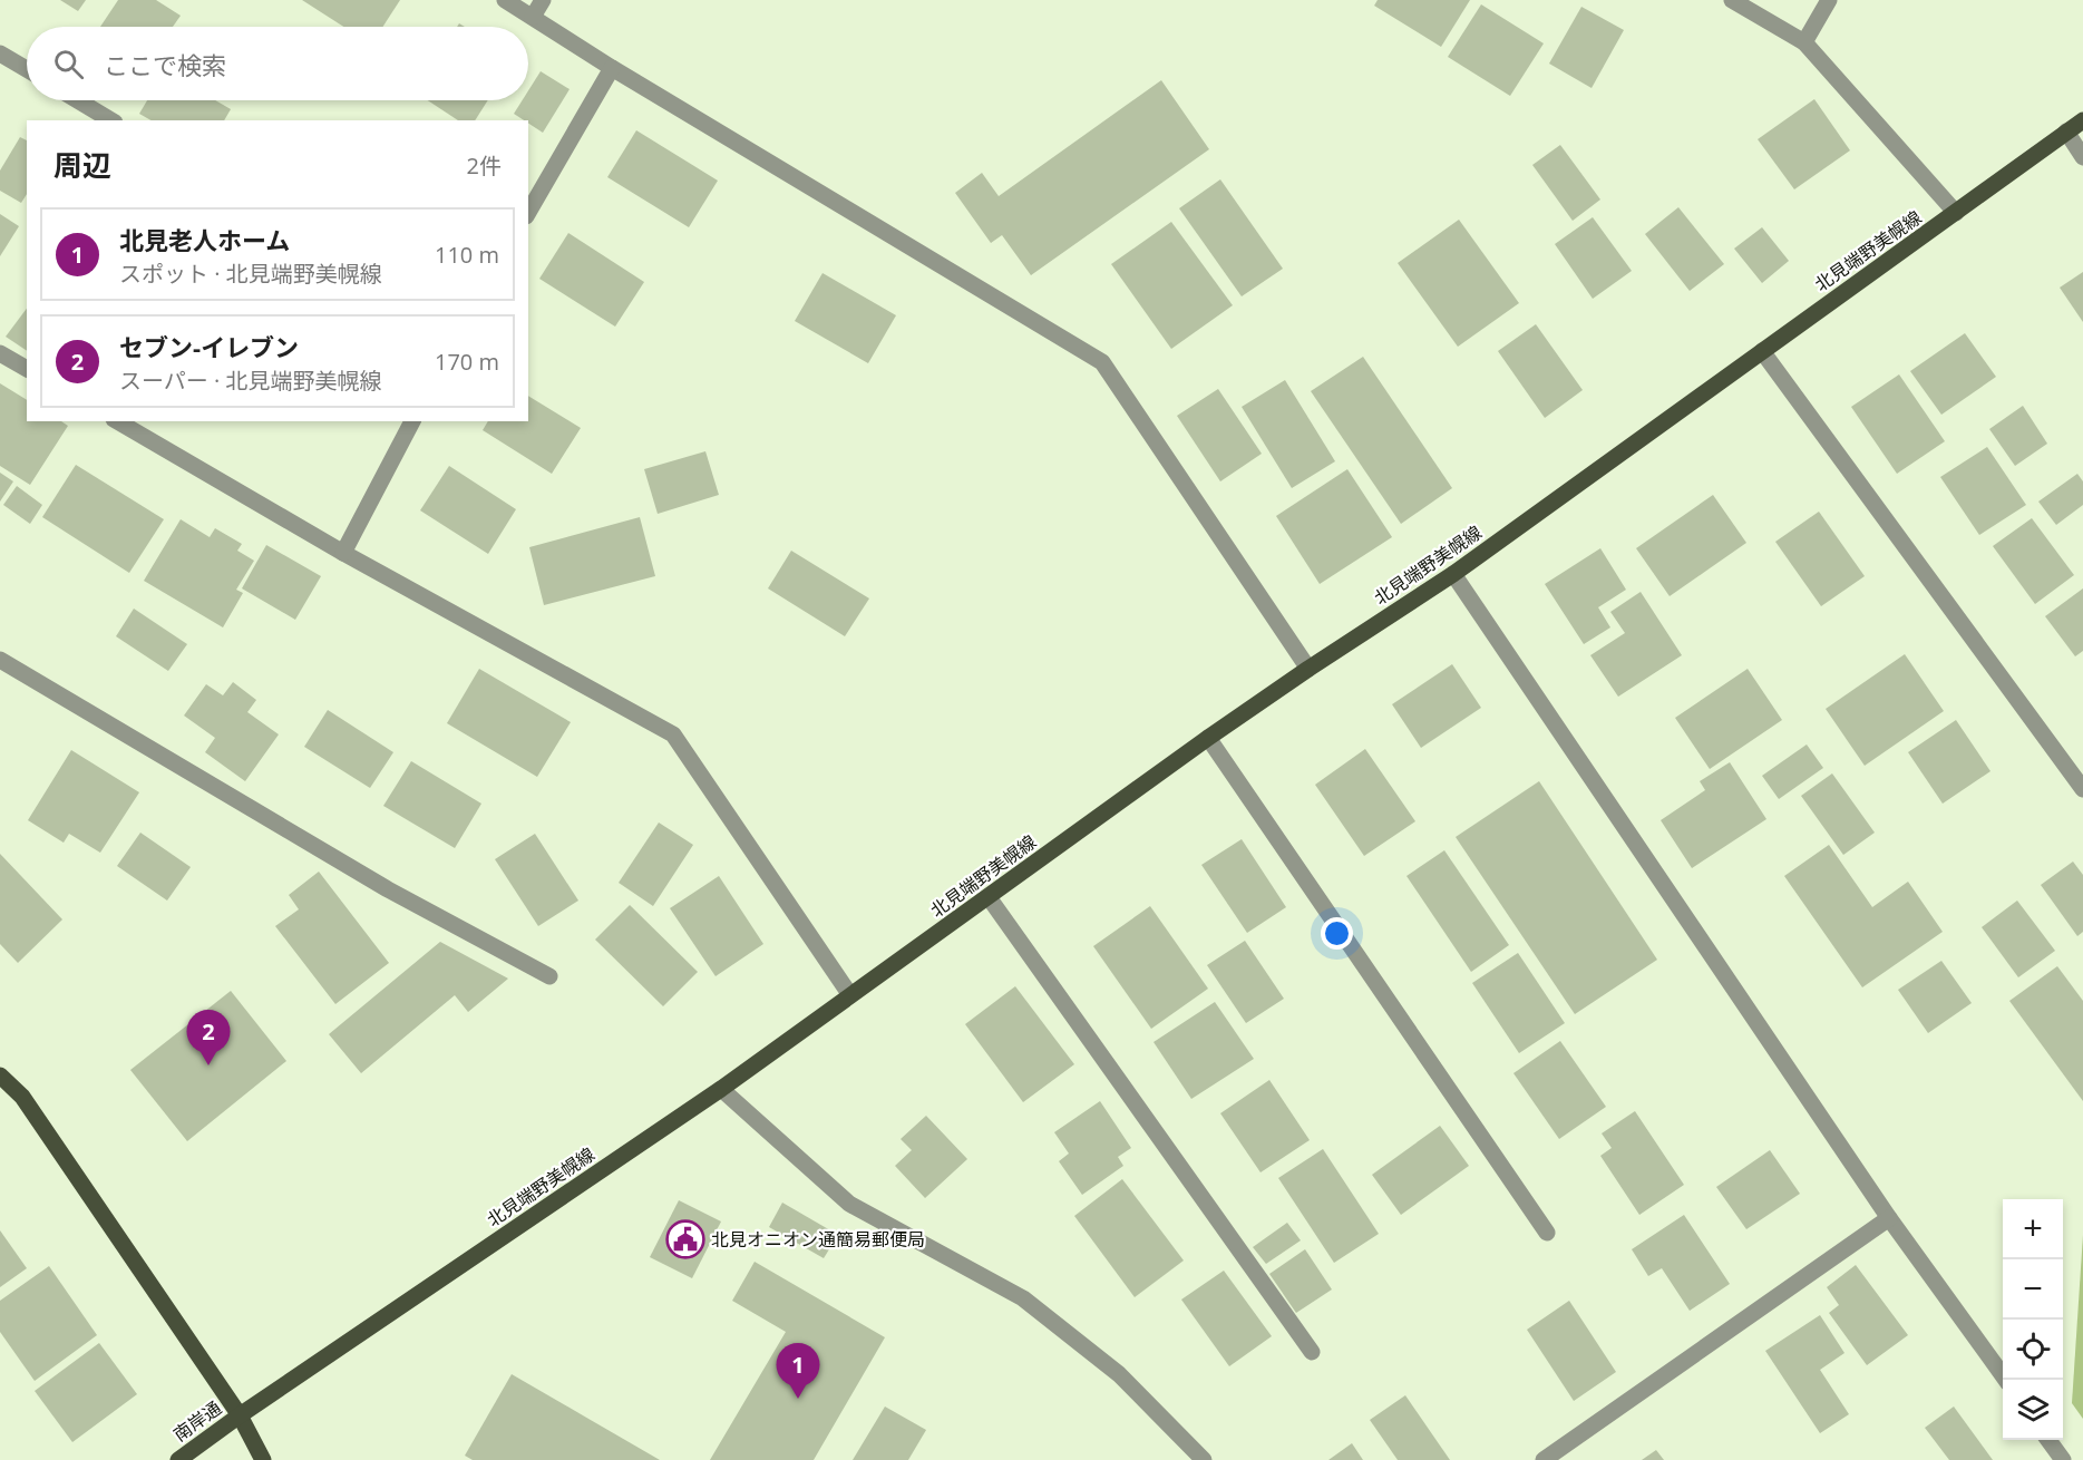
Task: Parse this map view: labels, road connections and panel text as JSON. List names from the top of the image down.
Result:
{
  "streets": {
    "main road": ["北見端野美幌線", "南岸通"]
  },
  "crossings": [
    ["北見端野美幌線", "南岸通"]
  ],
  "places": {
    "public building": ["北見オニオン通簡易郵便局"]
  },
  "page": {
    "search": "ここで検索",
    "heading": ["周辺", "2件"],
    "list": [
      {
        "mark": "1",
        "name": "北見老人ホーム",
        "note": "スポット · 北見端野美幌線",
        "value": "110 m"
      },
      {
        "mark": "2",
        "name": "セブン-イレブン",
        "note": "スーパー · 北見端野美幌線",
        "value": "170 m"
      }
    ],
    "pins": ["2", "1"],
    "map_buttons": ["+", "−"]
  }
}
